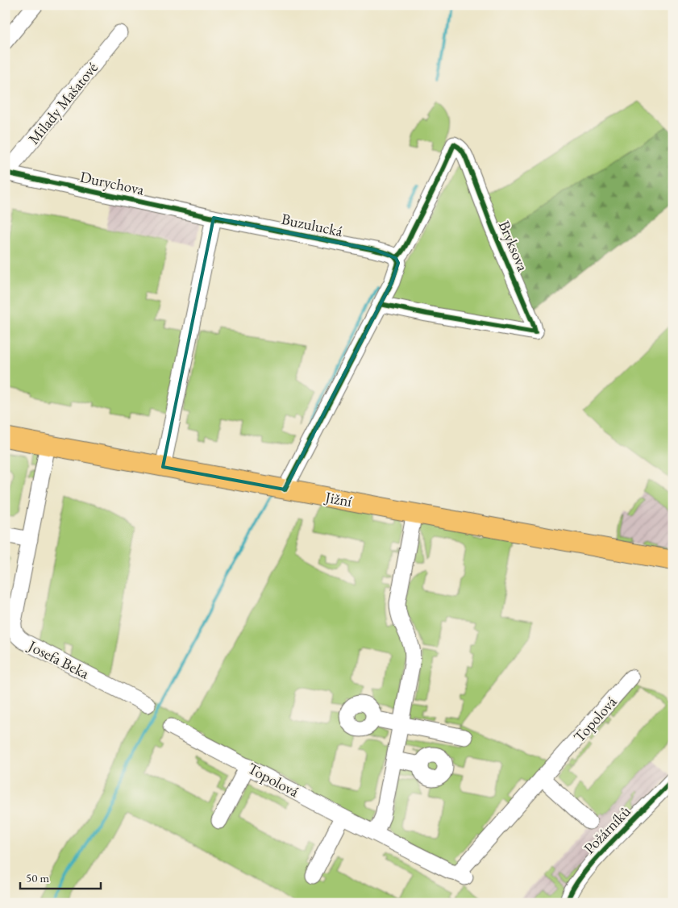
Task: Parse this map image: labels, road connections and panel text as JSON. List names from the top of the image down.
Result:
{
  "streets": {
    "main road": ["Jižní"],
    "street": [
      "Milady Mašatové",
      "Durychova",
      "Buzulucká",
      "Bryksova",
      "Josefa Beka",
      "Topolová",
      "Požárníků"
    ]
  },
  "crossings": [
    ["Milady Mašatové", "Durychova"],
    ["Durychova", "Buzulucká"],
    ["Buzulucká", "Bryksova"],
    ["Bryksova", "Jižní"],
    ["Jižní", "Josefa Beka"]
  ],
  "scale_bar": "50 m"
}
